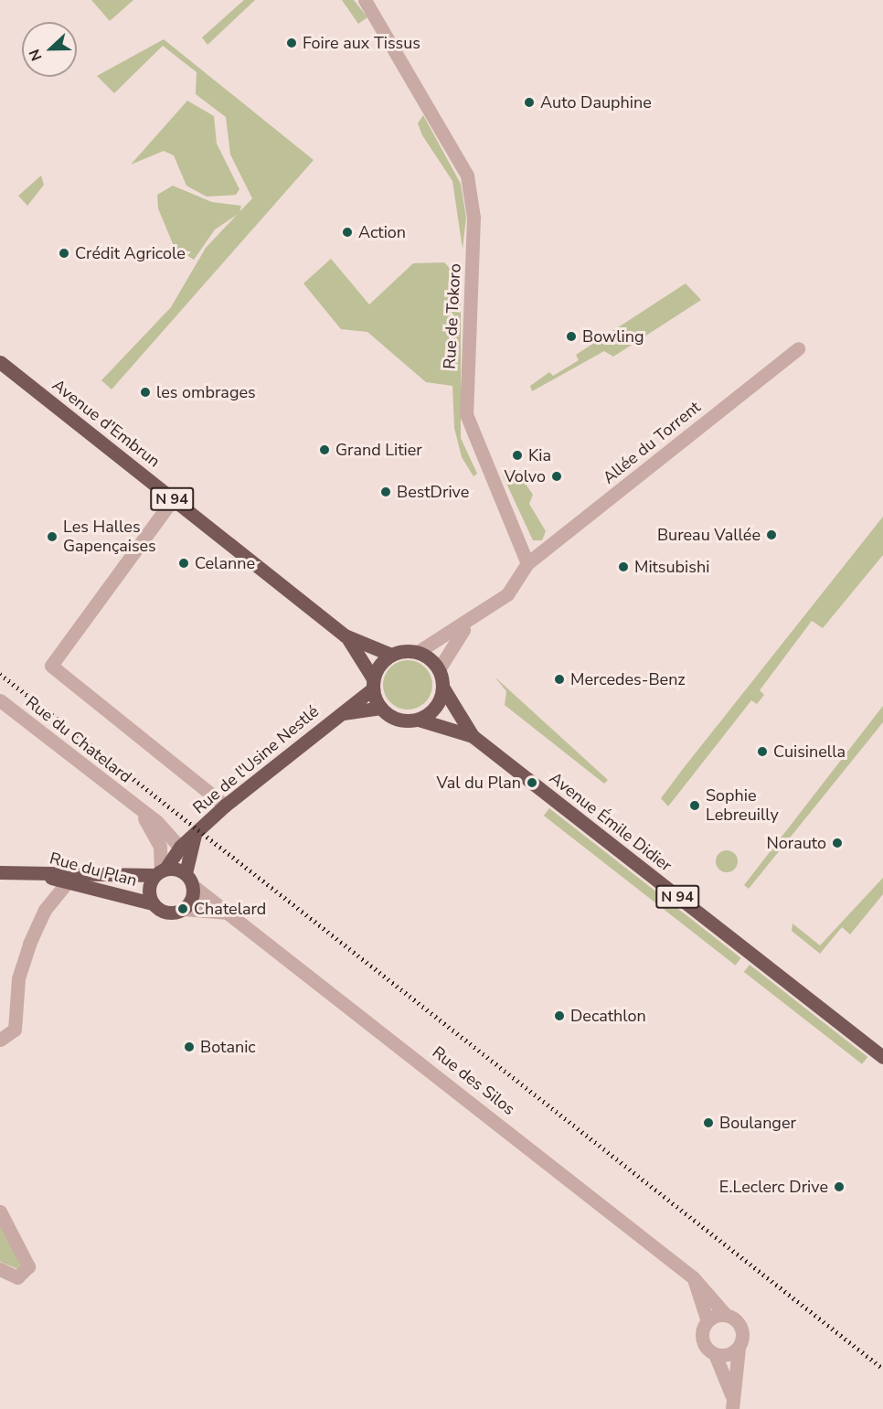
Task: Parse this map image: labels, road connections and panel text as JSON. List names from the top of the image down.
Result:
{
  "streets": {
    "main road": [
      "Avenue d'Embrun",
      "N 94",
      "Rue de l'Usine Nestlé",
      "Avenue Émile Didier",
      "Rue du Plan"
    ],
    "street": [
      "Rue de Tokoro",
      "Allée du Torrent",
      "Rue du Chatelard",
      "Rue des Silos"
    ]
  },
  "crossings": [
    ["Rue de Tokoro", "Allée du Torrent"],
    ["Avenue d'Embrun", "Rue de l'Usine Nestlé"],
    ["Avenue d'Embrun", "Avenue Émile Didier"],
    ["Rue du Chatelard", "Rue de l'Usine Nestlé"],
    ["Rue du Chatelard", "Rue du Plan"],
    ["Rue du Chatelard", "Rue des Silos"],
    ["Rue de l'Usine Nestlé", "Avenue Émile Didier"],
    ["Rue de l'Usine Nestlé", "Rue du Plan"],
    ["Rue de l'Usine Nestlé", "Rue des Silos"],
    ["Rue du Plan", "Rue des Silos"]
  ],
  "places": [
    "Foire aux Tissus",
    "Auto Dauphine",
    "Action",
    "Crédit Agricole",
    "Bowling",
    "les ombrages",
    "Grand Litier",
    "Kia",
    "Volvo",
    "BestDrive",
    "Bureau Vallée",
    "Les Halles Gapençaises",
    "Celanne",
    "Mitsubishi",
    "Mercedes-Benz",
    "Cuisinella",
    "Val du Plan",
    "Sophie Lebreuilly",
    "Norauto",
    "Chatelard",
    "Decathlon",
    "Botanic",
    "Boulanger",
    "E.Leclerc Drive"
  ],
  "north": "left"
}
